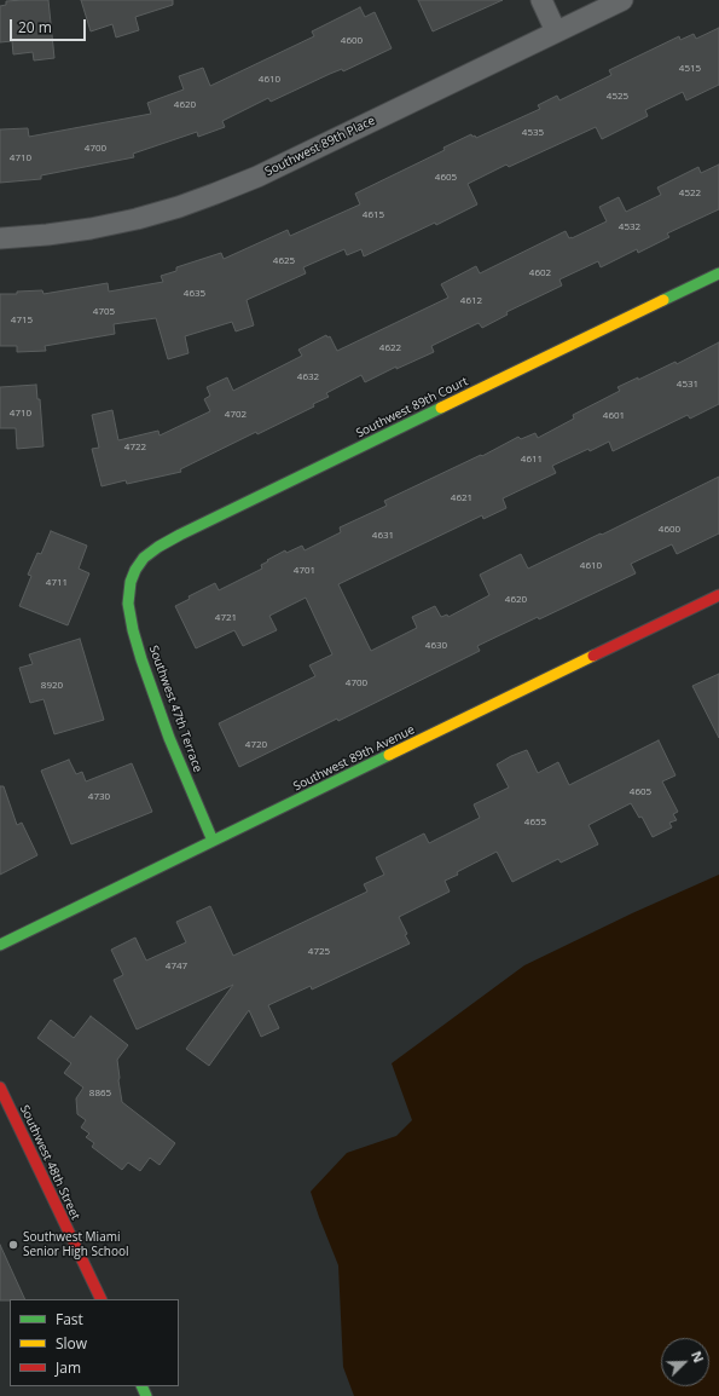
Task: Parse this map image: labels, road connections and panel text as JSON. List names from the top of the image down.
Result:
{
  "streets": {
    "street": [
      "Southwest 89th Place",
      "Southwest 89th Court",
      "Southwest 47th Terrace",
      "Southwest 89th Avenue",
      "Southwest 48th Street"
    ]
  },
  "crossings": [
    ["Southwest 89th Court", "Southwest 47th Terrace"],
    ["Southwest 47th Terrace", "Southwest 89th Avenue"]
  ],
  "places": ["Southwest Miami Senior High School"],
  "house_numbers": [
    "4600",
    "4515",
    "4610",
    "4525",
    "4620",
    "4535",
    "4700",
    "4710",
    "4605",
    "4522",
    "4615",
    "4532",
    "4625",
    "4602",
    "4635",
    "4612",
    "4705",
    "4715",
    "4622",
    "4632",
    "4531",
    "4710",
    "4702",
    "4601",
    "4722",
    "4611",
    "4621",
    "4600",
    "4631",
    "4610",
    "4701",
    "4711",
    "4620",
    "4721",
    "4630",
    "4700",
    "8920",
    "4720",
    "4605",
    "4730",
    "4655",
    "4725",
    "4747",
    "8865"
  ],
  "legend": ["Fast", "Slow", "Jam"],
  "scale_bar": "20 m",
  "north": "top right"
}
